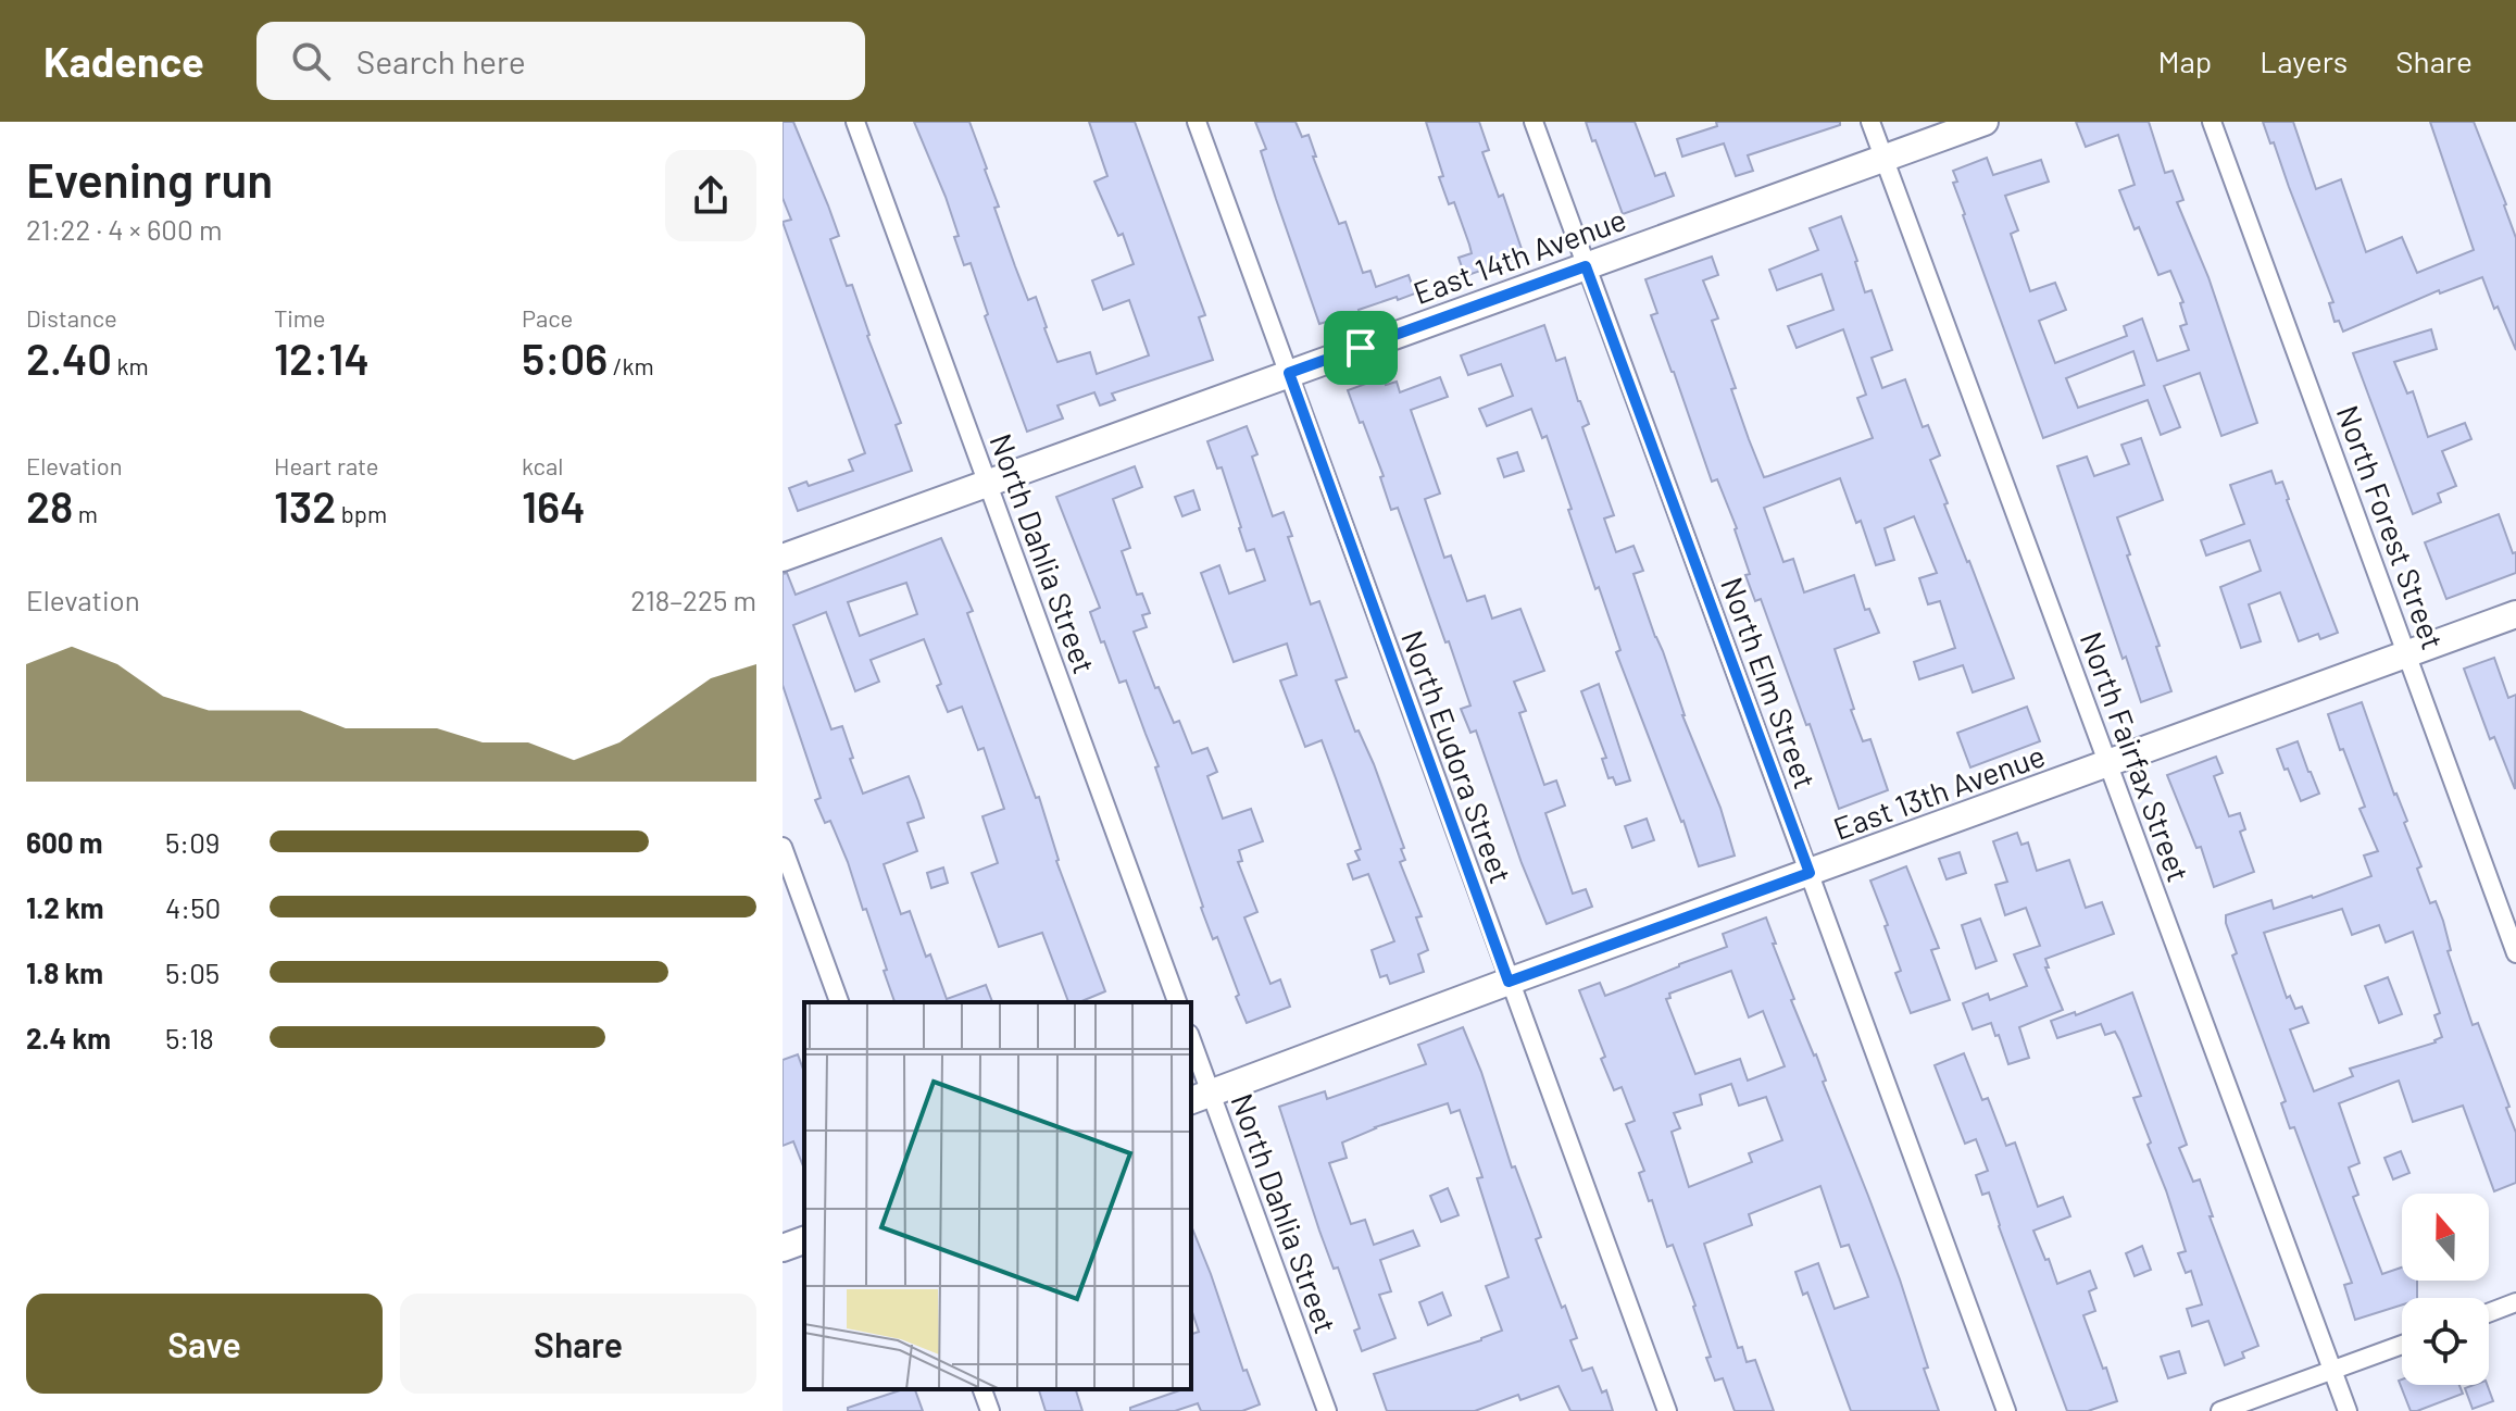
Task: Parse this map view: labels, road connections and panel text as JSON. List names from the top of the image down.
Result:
{
  "streets": {
    "main road": ["East 14th Avenue", "East 13th Avenue"],
    "street": [
      "North Forest Street",
      "North Dahlia Street",
      "North Elm Street",
      "North Eudora Street",
      "North Fairfax Street"
    ]
  },
  "crossings": [
    ["East 14th Avenue", "North Dahlia Street"],
    ["East 14th Avenue", "North Elm Street"],
    ["East 14th Avenue", "North Eudora Street"],
    ["East 14th Avenue", "North Fairfax Street"],
    ["North Forest Street", "East 13th Avenue"],
    ["North Dahlia Street", "East 13th Avenue"],
    ["North Elm Street", "East 13th Avenue"],
    ["North Eudora Street", "East 13th Avenue"],
    ["North Fairfax Street", "East 13th Avenue"]
  ],
  "north": "top",
  "page": {
    "header": "Kadence",
    "search": "Search here",
    "nav": ["Map", "Layers", "Share"],
    "heading": ["Evening run", "21:22 · 4 × 600 m"],
    "stats": [
      ["Distance", "2.40 km"],
      ["Time", "12:14"],
      ["Pace", "5:06 /km"],
      ["Elevation", "28 m"],
      ["Heart rate", "132 bpm"],
      ["kcal", "164"]
    ],
    "chart": ["Elevation", "218–225 m"],
    "list": [
      {
        "name": "600 m",
        "note": "5:09"
      },
      {
        "name": "1.2 km",
        "note": "4:50"
      },
      {
        "name": "1.8 km",
        "note": "5:05"
      },
      {
        "name": "2.4 km",
        "note": "5:18"
      }
    ],
    "buttons": ["Save", "Share"]
  }
}
